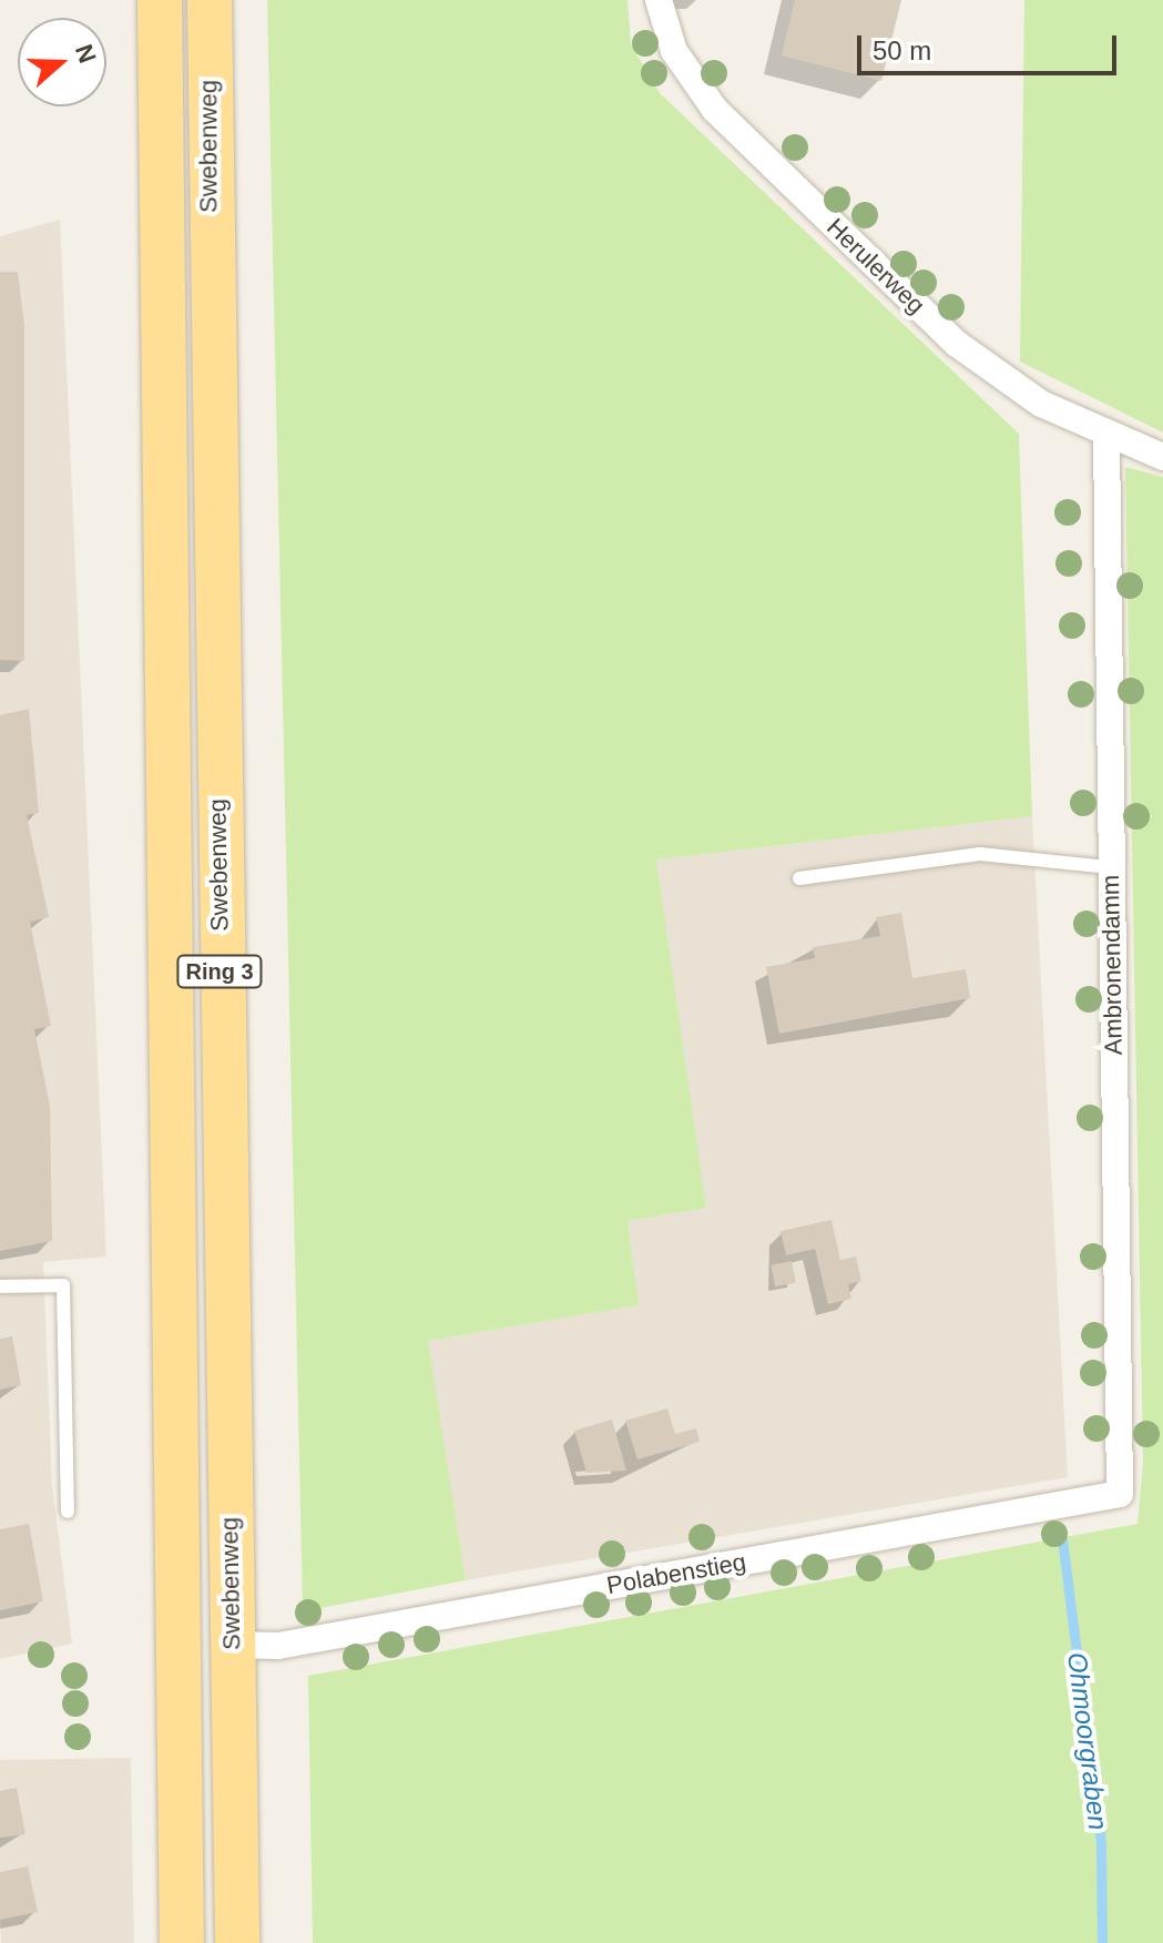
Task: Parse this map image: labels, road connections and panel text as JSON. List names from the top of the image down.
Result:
{
  "streets": {
    "main road": ["Swebenweg", "Ring 3"],
    "street": ["Herulerweg", "Ambronendamm", "Polabenstieg"]
  },
  "crossings": [
    ["Swebenweg", "Polabenstieg"],
    ["Herulerweg", "Ambronendamm"],
    ["Ambronendamm", "Polabenstieg"]
  ],
  "water": ["Ohmoorgraben"],
  "scale_bar": "50 m",
  "north": "right"
}
